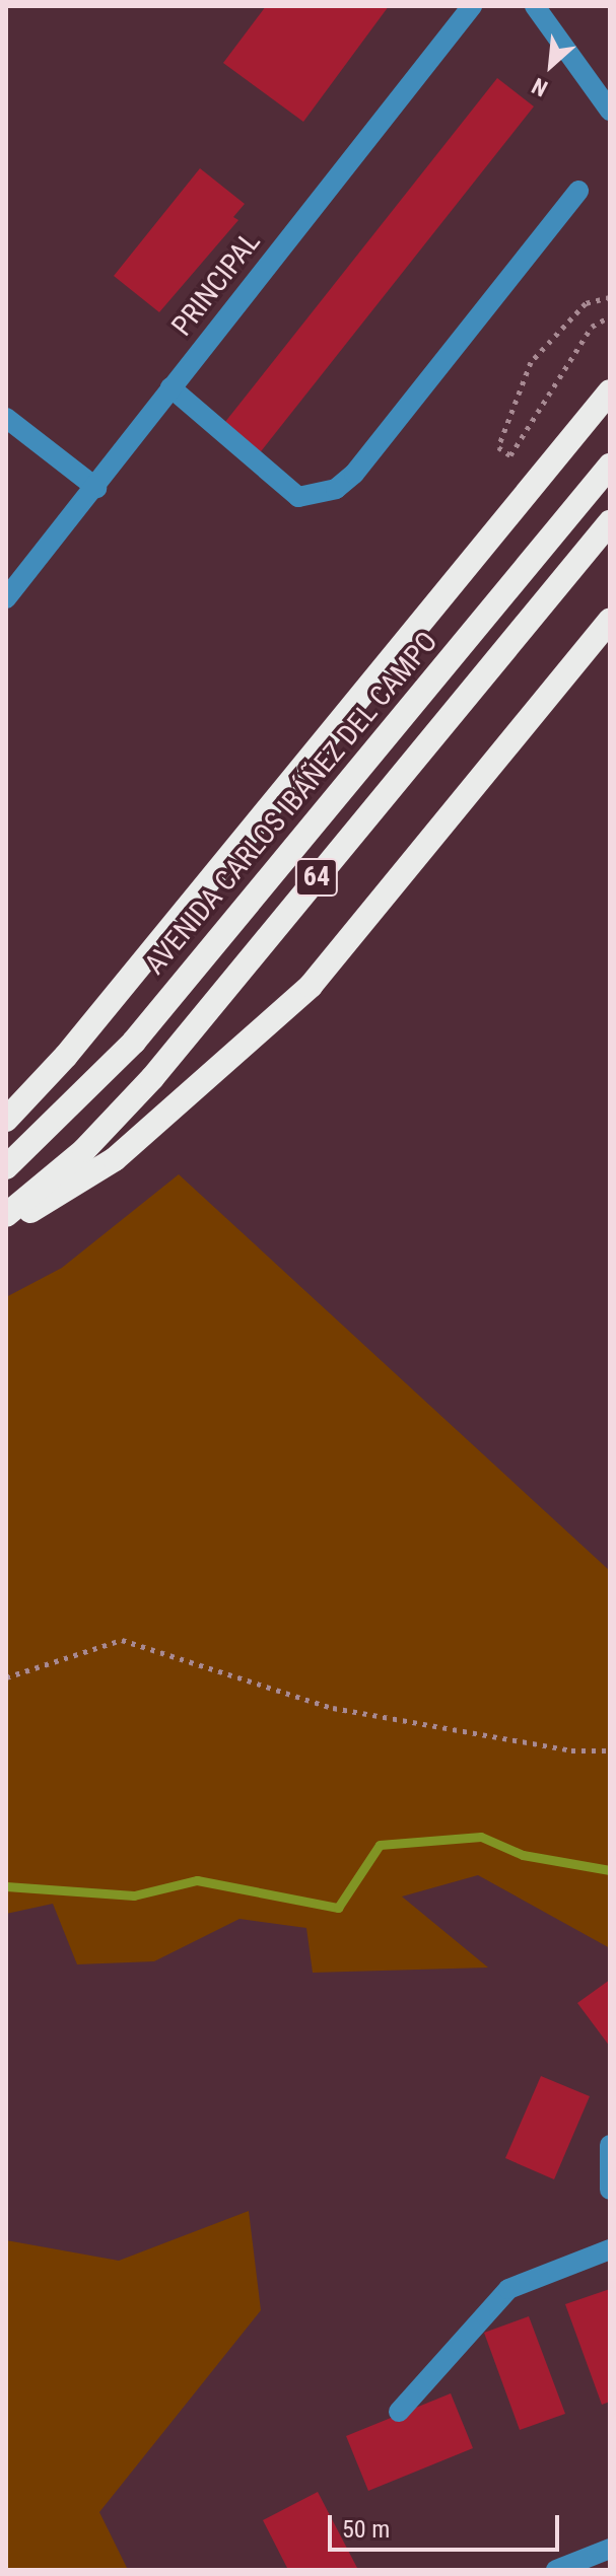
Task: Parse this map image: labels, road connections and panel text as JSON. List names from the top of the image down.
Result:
{
  "streets": {
    "highway": ["AVENIDA CARLOS IBÁÑEZ DEL CAMPO", "64"],
    "street": ["PRINCIPAL"]
  },
  "scale_bar": "50 m",
  "north": "bottom left"
}
